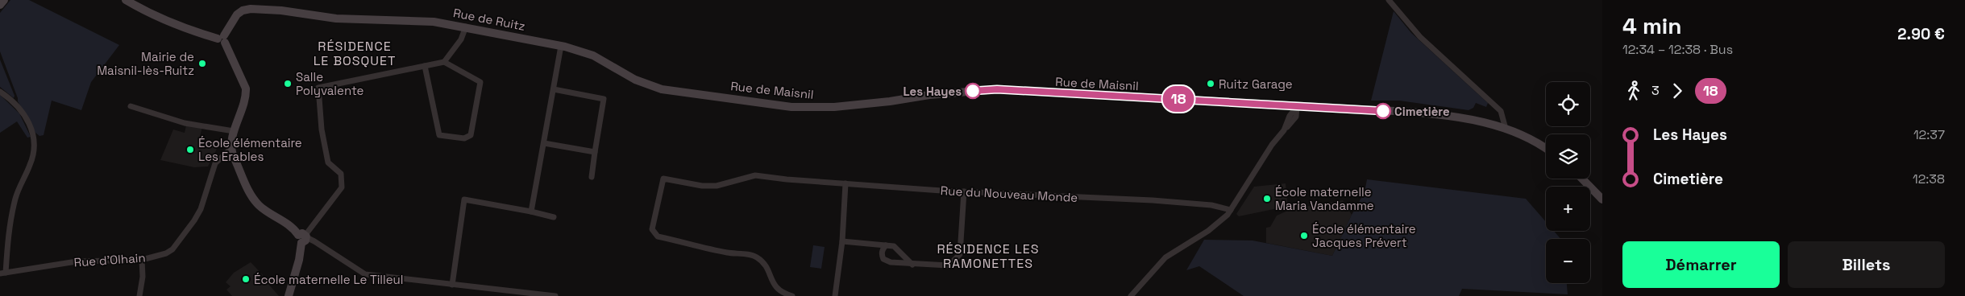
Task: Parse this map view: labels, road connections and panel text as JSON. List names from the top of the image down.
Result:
{
  "streets": {
    "street": [
      "Rue de Ruitz",
      "Rue de Maisnil",
      "Rue du Nouveau Monde",
      "Rue d'Olhain"
    ]
  },
  "crossings": [
    ["Rue de Ruitz", "Rue de Maisnil"]
  ],
  "districts": ["RÉSIDENCE LE BOSQUET", "RÉSIDENCE LES RAMONETTES"],
  "places": [
    "Mairie de Maisnil-lès-Ruitz",
    "Salle Polyvalente",
    "Ruitz Garage",
    "Les Hayes",
    "Cimetière",
    "École élémentaire Les Erables",
    "École maternelle Maria Vandamme",
    "École élémentaire Jacques Prévert",
    "École maternelle Le Tilleul"
  ],
  "lines": ["bus line 18"],
  "page": {
    "on_map": "18",
    "heading": ["4 min", "12:34 – 12:38 · Bus", "2.90 €"],
    "legs": ["3", "18"],
    "map_buttons": ["+", "−"],
    "list": [
      {
        "name": "Les Hayes",
        "value": "12:37"
      },
      {
        "name": "Cimetière",
        "value": "12:38"
      }
    ],
    "buttons": ["Démarrer", "Billets"]
  }
}
